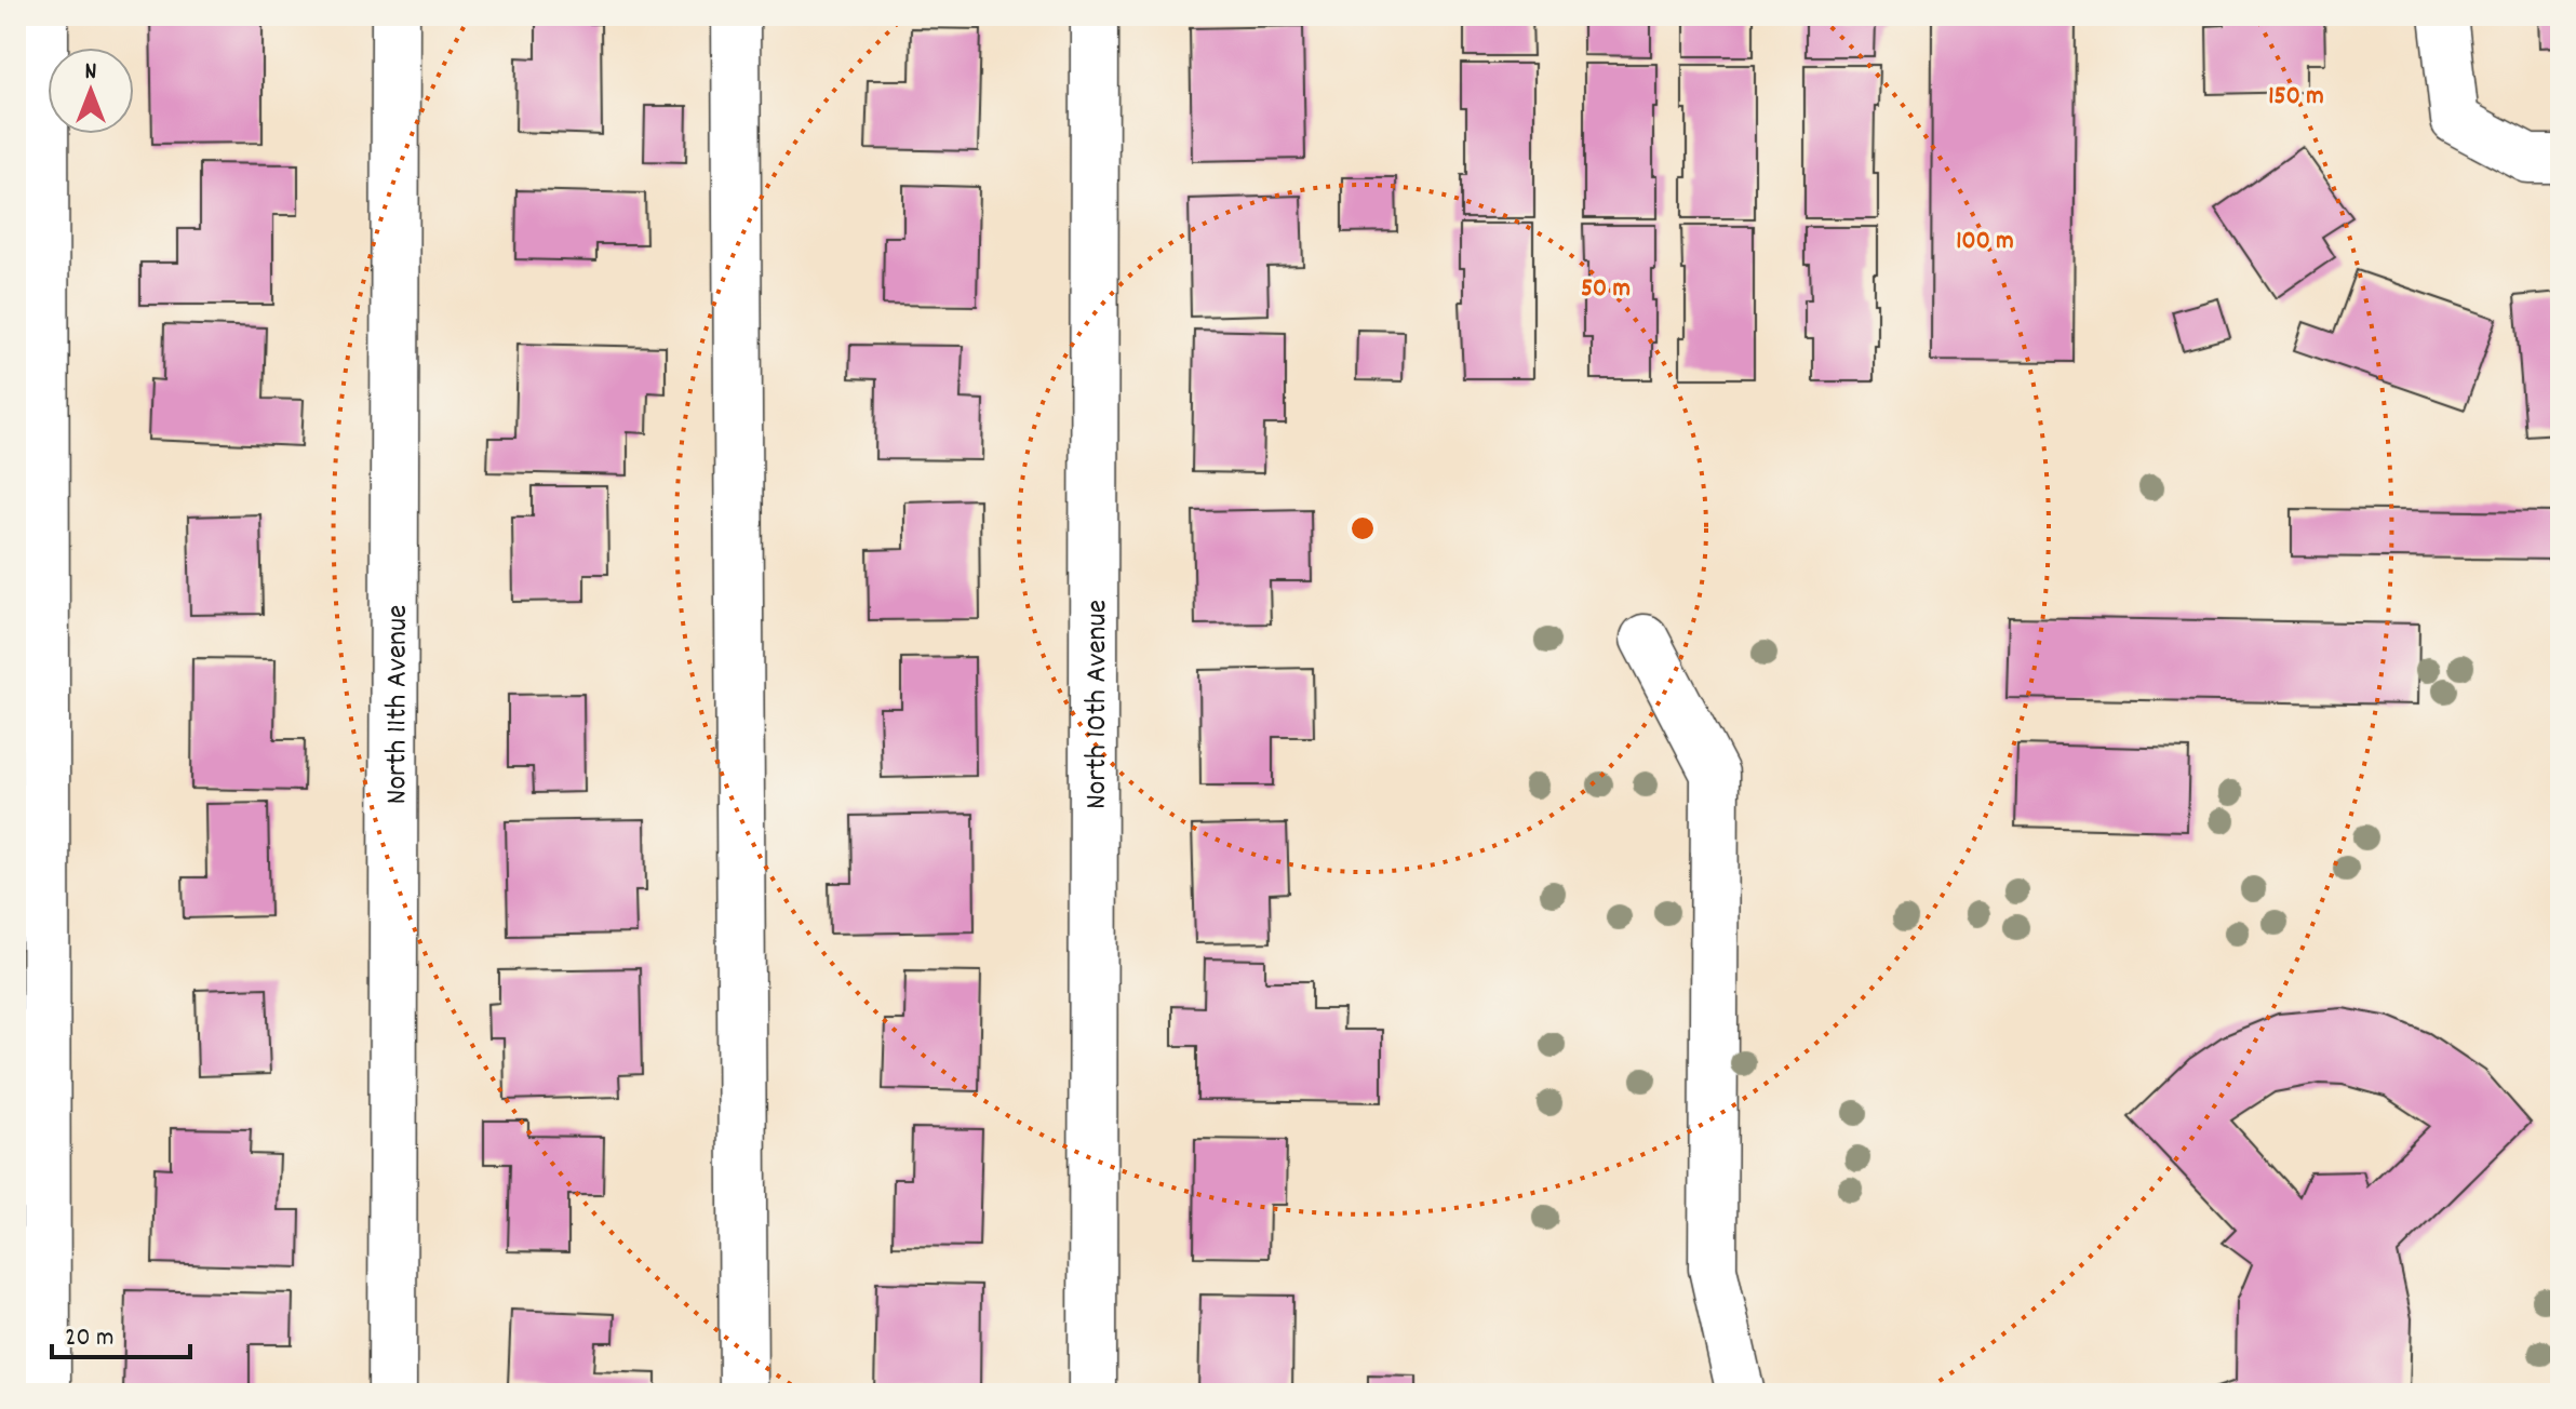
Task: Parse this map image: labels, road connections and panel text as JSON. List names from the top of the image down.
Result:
{
  "streets": {
    "street": ["North 11th Avenue", "North 10th Avenue"]
  },
  "scale_bar": "20 m",
  "north": "top",
  "rings": ["150 m", "100 m", "50 m"]
}
